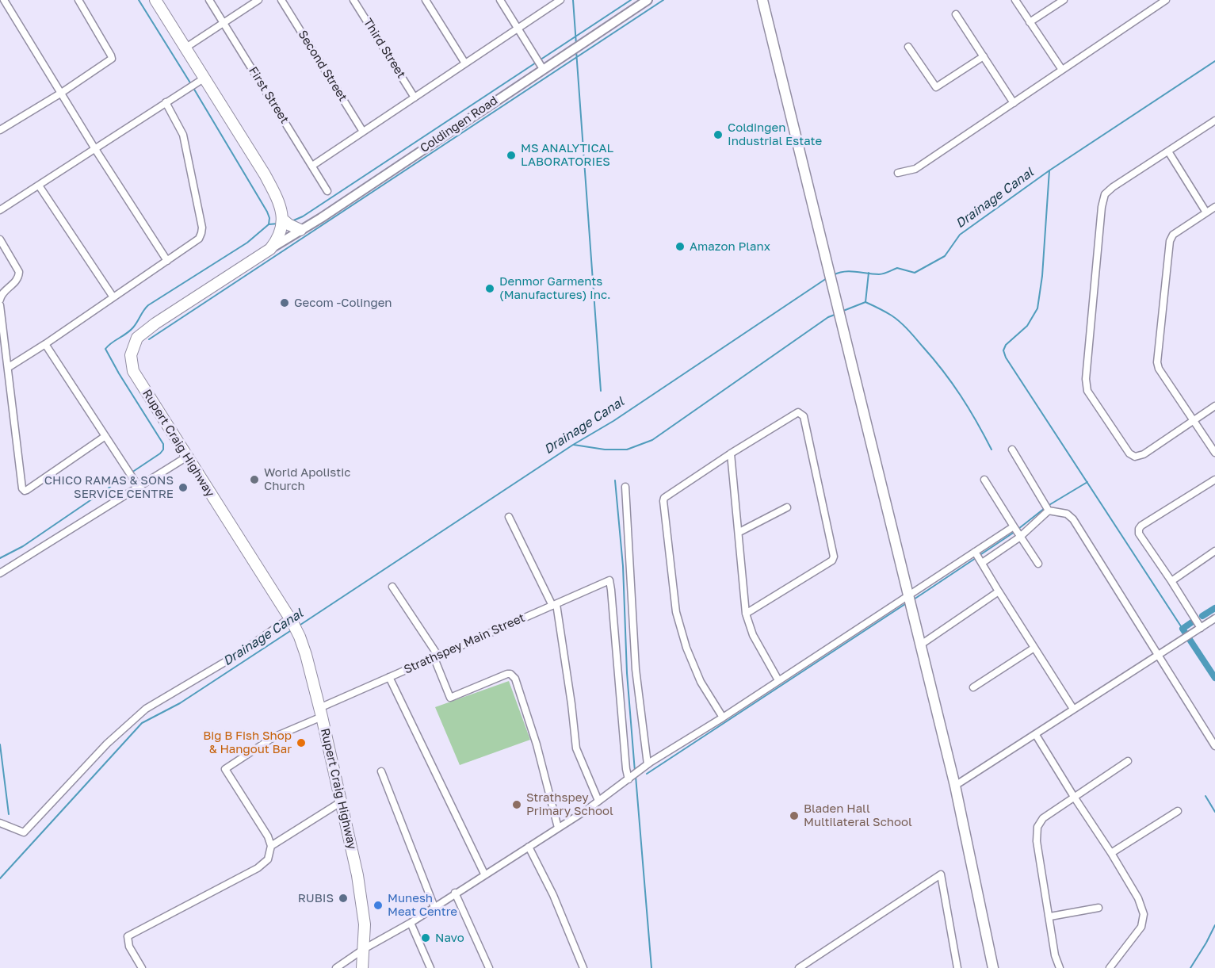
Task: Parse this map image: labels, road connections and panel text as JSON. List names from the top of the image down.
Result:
{
  "streets": {
    "main road": ["Rupert Craig Highway"],
    "street": [
      "Third Street",
      "Second Street",
      "First Street",
      "Coldingen Road",
      "Strathspey Main Street"
    ]
  },
  "crossings": [
    ["Coldingen Road", "Rupert Craig Highway"],
    ["Rupert Craig Highway", "Strathspey Main Street"]
  ],
  "water": ["Drainage Canal"],
  "places": [
    "Coldingen Industrial Estate",
    "MS ANALYTICAL LABORATORIES",
    "Amazon Planx",
    "Denmor Garments (Manufactures) Inc.",
    "Gecom -Colingen",
    "World Apolistic Church",
    "CHICO RAMAS & SONS SERVICE CENTRE",
    "Big B Fish Shop & Hangout Bar",
    "Strathspey Primary School",
    "Bladen Hall Multilateral School",
    "RUBIS",
    "Munesh Meat Centre",
    "Navo"
  ]
}
